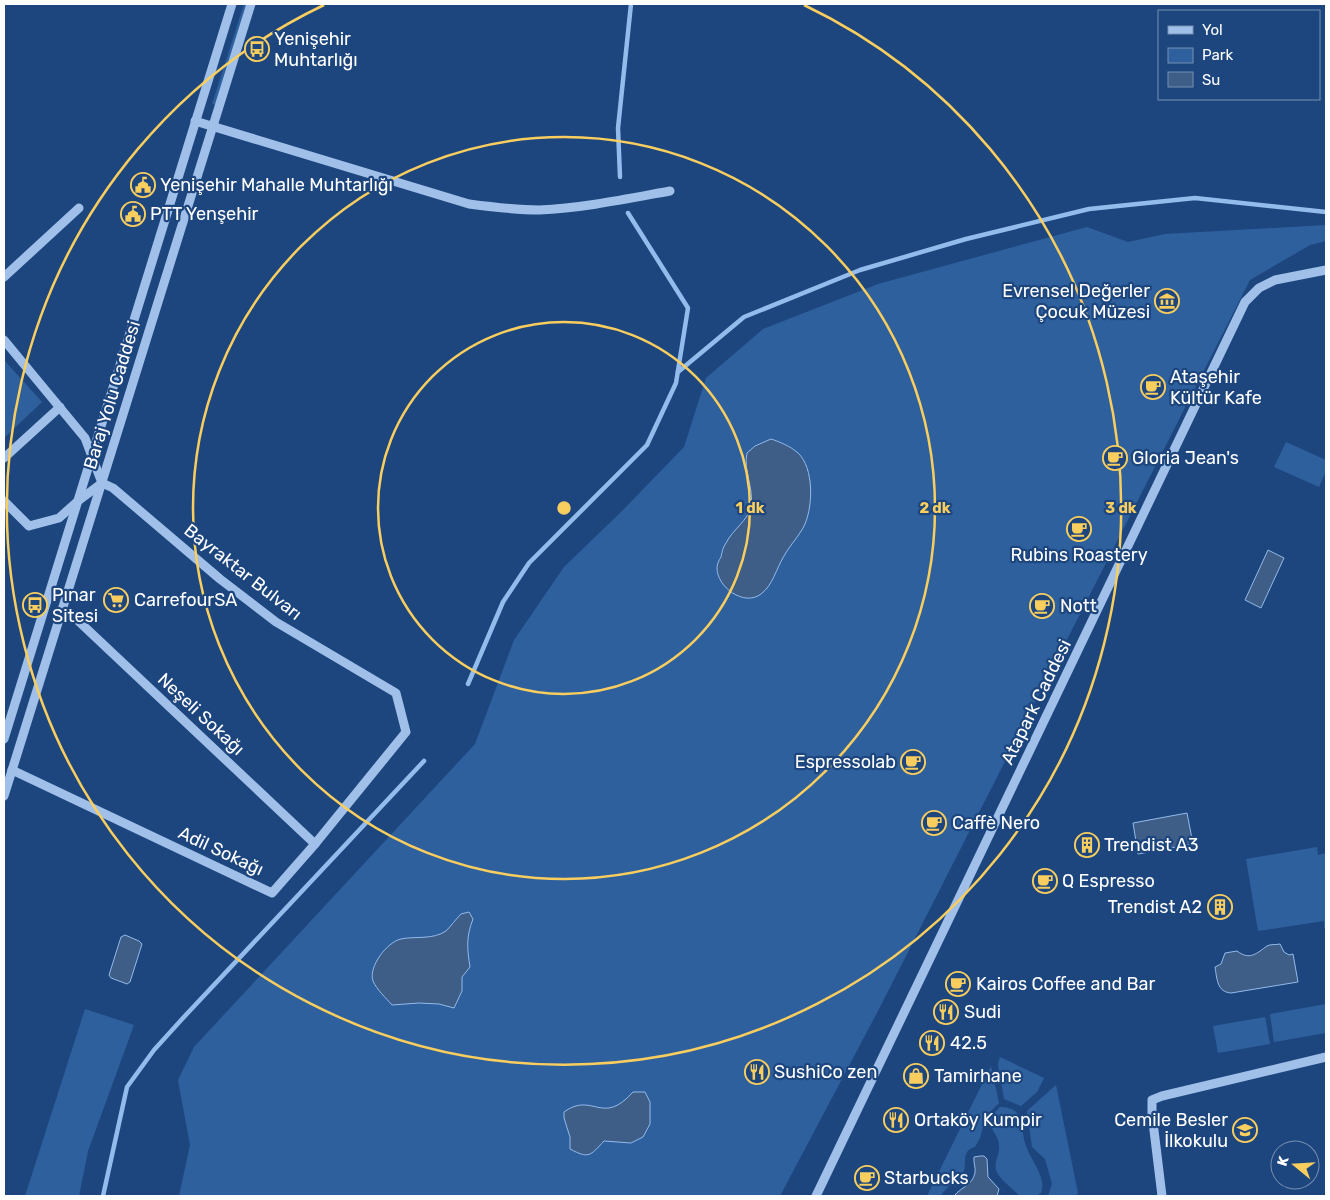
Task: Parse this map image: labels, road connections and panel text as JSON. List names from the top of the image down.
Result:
{
  "streets": {
    "street": [
      "Baraj Yolu Caddesi",
      "Bayraktar Bulvarı",
      "Atapark Caddesi",
      "Neşeli Sokağı",
      "Adil Sokağı"
    ]
  },
  "crossings": [
    ["Baraj Yolu Caddesi", "Bayraktar Bulvarı"],
    ["Baraj Yolu Caddesi", "Neşeli Sokağı"],
    ["Baraj Yolu Caddesi", "Adil Sokağı"],
    ["Bayraktar Bulvarı", "Adil Sokağı"],
    ["Neşeli Sokağı", "Adil Sokağı"]
  ],
  "places": {
    "bus stop": ["Yenişehir Muhtarlığı", "Pınar Sitesi"],
    "public building": ["Yenişehir Mahalle Muhtarlığı", "PTT Yenşehir"],
    "museum": ["Evrensel Değerler Çocuk Müzesi"],
    "cafe": [
      "Ataşehir Kültür Kafe",
      "Gloria Jean's",
      "Rubins Roastery",
      "Nott",
      "Espressolab",
      "Caffè Nero",
      "Q Espresso",
      "Kairos Coffee and Bar",
      "Starbucks"
    ],
    "supermarket": ["CarrefourSA"],
    "building": ["Trendist A3", "Trendist A2"],
    "restaurant": [
      "Sudi",
      "42.5",
      "SushiCo zen",
      "Ortaköy Kumpir"
    ],
    "shop": ["Tamirhane"],
    "school or university": ["Cemile Besler İlkokulu"]
  },
  "legend": ["Yol", "Park", "Su"],
  "north": "left",
  "rings": ["1 dk", "2 dk", "3 dk"]
}
